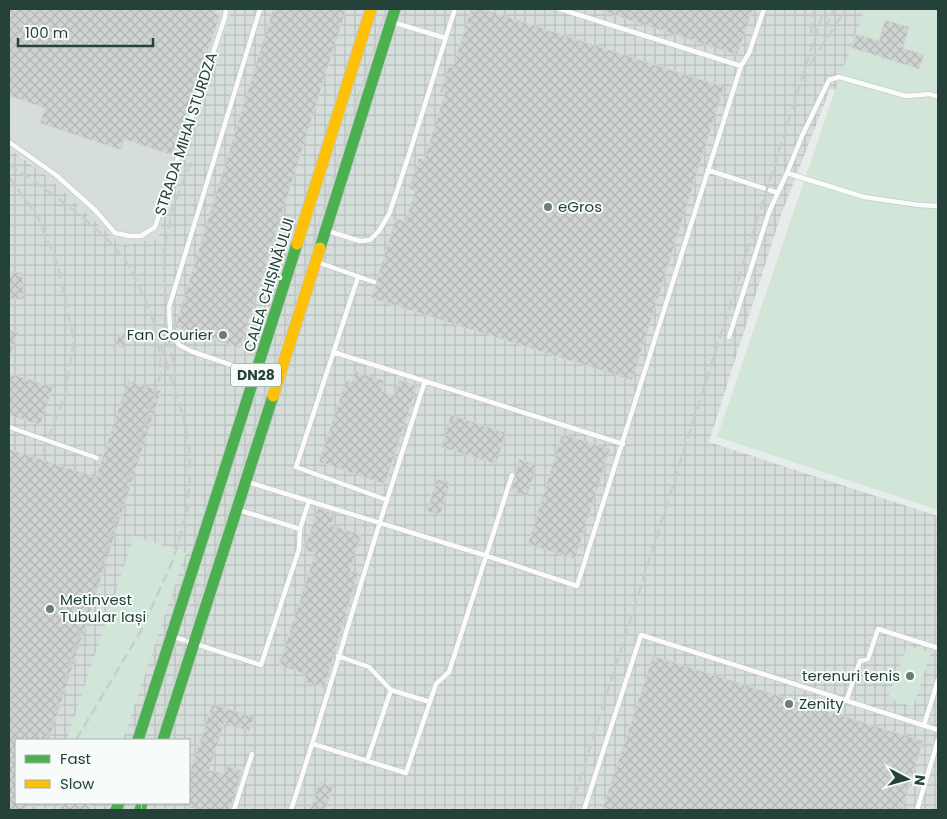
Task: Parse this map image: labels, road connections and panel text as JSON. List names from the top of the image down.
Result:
{
  "streets": {
    "main road": ["CALEA CHIȘINĂULUI", "DN28"],
    "lane": ["STRADA MIHAI STURDZA"]
  },
  "places": [
    "eGros",
    "Fan Courier",
    "Metinvest Tubular Iași",
    "terenuri tenis",
    "Zenity"
  ],
  "legend": ["Fast", "Slow"],
  "scale_bar": "100 m",
  "north": "right"
}
